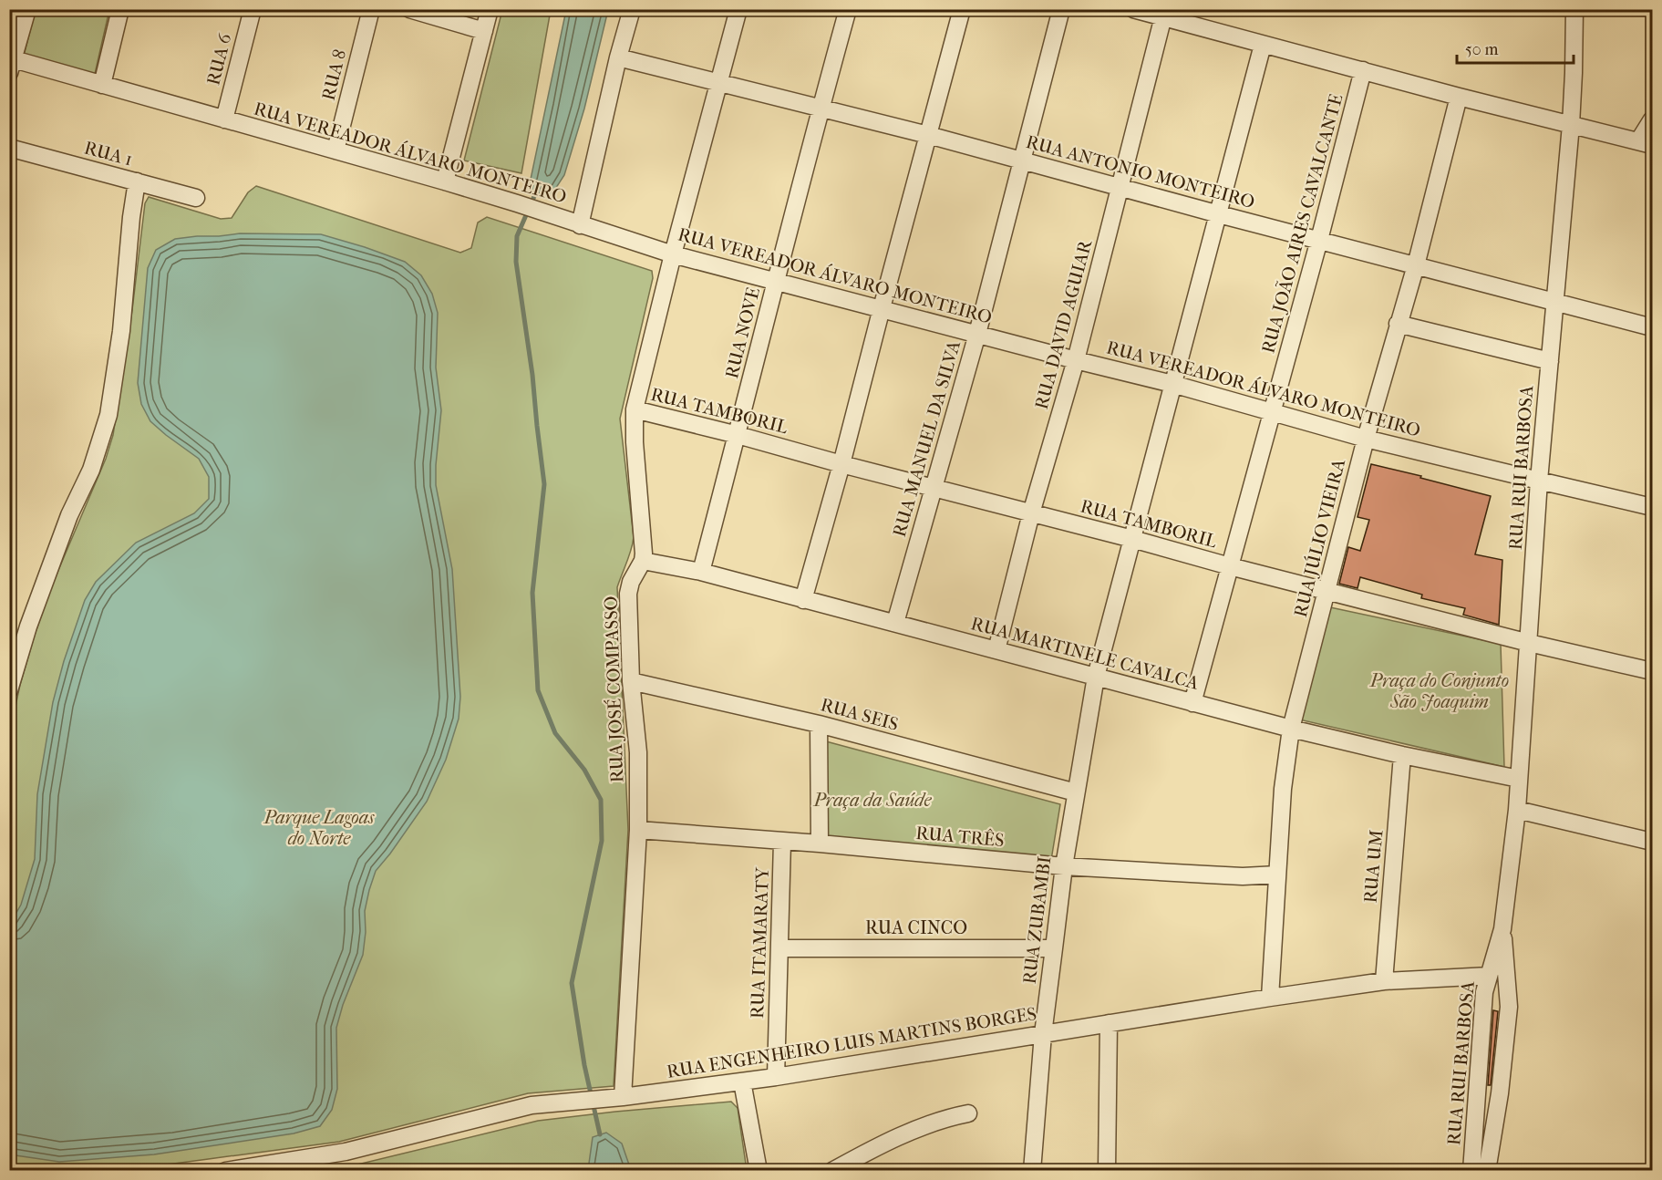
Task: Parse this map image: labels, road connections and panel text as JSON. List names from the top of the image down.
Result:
{
  "streets": {
    "street": [
      "RUA 6",
      "RUA 8",
      "RUA VEREADOR ÁLVARO MONTEIRO",
      "RUA 1",
      "RUA ANTONIO MONTEIRO",
      "RUA JOÃO AIRES CAVALCANTE",
      "RUA DAVID AGUIAR",
      "RUA NOVE",
      "RUA TAMBORIL",
      "RUA MANUEL DA SILVA",
      "RUA RUI BARBOSA",
      "RUA JÚLIO VIEIRA",
      "RUA MARTINELE CAVALCA",
      "RUA JOSÉ COMPASSO",
      "RUA SEIS",
      "RUA TRÊS",
      "RUA UM",
      "RUA ZUBAMBI",
      "RUA CINCO",
      "RUA ITAMARATY",
      "RUA ENGENHEIRO LUIS MARTINS BORGES"
    ]
  },
  "crossings": [
    ["RUA 6", "RUA VEREADOR ÁLVARO MONTEIRO"],
    ["RUA 8", "RUA VEREADOR ÁLVARO MONTEIRO"],
    ["RUA VEREADOR ÁLVARO MONTEIRO", "RUA JOÃO AIRES CAVALCANTE"],
    ["RUA VEREADOR ÁLVARO MONTEIRO", "RUA DAVID AGUIAR"],
    ["RUA VEREADOR ÁLVARO MONTEIRO", "RUA NOVE"],
    ["RUA VEREADOR ÁLVARO MONTEIRO", "RUA MANUEL DA SILVA"],
    ["RUA VEREADOR ÁLVARO MONTEIRO", "RUA RUI BARBOSA"],
    ["RUA VEREADOR ÁLVARO MONTEIRO", "RUA JÚLIO VIEIRA"],
    ["RUA VEREADOR ÁLVARO MONTEIRO", "RUA JOSÉ COMPASSO"],
    ["RUA VEREADOR ÁLVARO MONTEIRO", "RUA ZUBAMBI"],
    ["RUA ANTONIO MONTEIRO", "RUA JOÃO AIRES CAVALCANTE"],
    ["RUA ANTONIO MONTEIRO", "RUA DAVID AGUIAR"],
    ["RUA ANTONIO MONTEIRO", "RUA NOVE"],
    ["RUA ANTONIO MONTEIRO", "RUA MANUEL DA SILVA"],
    ["RUA ANTONIO MONTEIRO", "RUA RUI BARBOSA"],
    ["RUA ANTONIO MONTEIRO", "RUA JÚLIO VIEIRA"],
    ["RUA ANTONIO MONTEIRO", "RUA ZUBAMBI"],
    ["RUA JOÃO AIRES CAVALCANTE", "RUA TAMBORIL"],
    ["RUA JOÃO AIRES CAVALCANTE", "RUA MARTINELE CAVALCA"],
    ["RUA DAVID AGUIAR", "RUA TAMBORIL"],
    ["RUA DAVID AGUIAR", "RUA MARTINELE CAVALCA"],
    ["RUA NOVE", "RUA TAMBORIL"],
    ["RUA NOVE", "RUA MARTINELE CAVALCA"],
    ["RUA TAMBORIL", "RUA MANUEL DA SILVA"],
    ["RUA TAMBORIL", "RUA RUI BARBOSA"],
    ["RUA TAMBORIL", "RUA JÚLIO VIEIRA"],
    ["RUA TAMBORIL", "RUA JOSÉ COMPASSO"],
    ["RUA TAMBORIL", "RUA ZUBAMBI"],
    ["RUA MANUEL DA SILVA", "RUA MARTINELE CAVALCA"],
    ["RUA RUI BARBOSA", "RUA MARTINELE CAVALCA"],
    ["RUA RUI BARBOSA", "RUA ENGENHEIRO LUIS MARTINS BORGES"],
    ["RUA JÚLIO VIEIRA", "RUA MARTINELE CAVALCA"],
    ["RUA JÚLIO VIEIRA", "RUA TRÊS"],
    ["RUA JÚLIO VIEIRA", "RUA ENGENHEIRO LUIS MARTINS BORGES"],
    ["RUA MARTINELE CAVALCA", "RUA JOSÉ COMPASSO"],
    ["RUA MARTINELE CAVALCA", "RUA UM"],
    ["RUA MARTINELE CAVALCA", "RUA ZUBAMBI"],
    ["RUA JOSÉ COMPASSO", "RUA SEIS"],
    ["RUA JOSÉ COMPASSO", "RUA TRÊS"],
    ["RUA JOSÉ COMPASSO", "RUA ENGENHEIRO LUIS MARTINS BORGES"],
    ["RUA SEIS", "RUA ZUBAMBI"],
    ["RUA TRÊS", "RUA ZUBAMBI"],
    ["RUA TRÊS", "RUA ITAMARATY"],
    ["RUA UM", "RUA ENGENHEIRO LUIS MARTINS BORGES"],
    ["RUA ZUBAMBI", "RUA CINCO"],
    ["RUA ZUBAMBI", "RUA ENGENHEIRO LUIS MARTINS BORGES"],
    ["RUA CINCO", "RUA ITAMARATY"],
    ["RUA ITAMARATY", "RUA ENGENHEIRO LUIS MARTINS BORGES"]
  ],
  "parks": ["Praça do Conjunto São Joaquim", "Praça da Saúde", "Parque Lagoas do Norte"],
  "scale_bar": "50 m"
}
